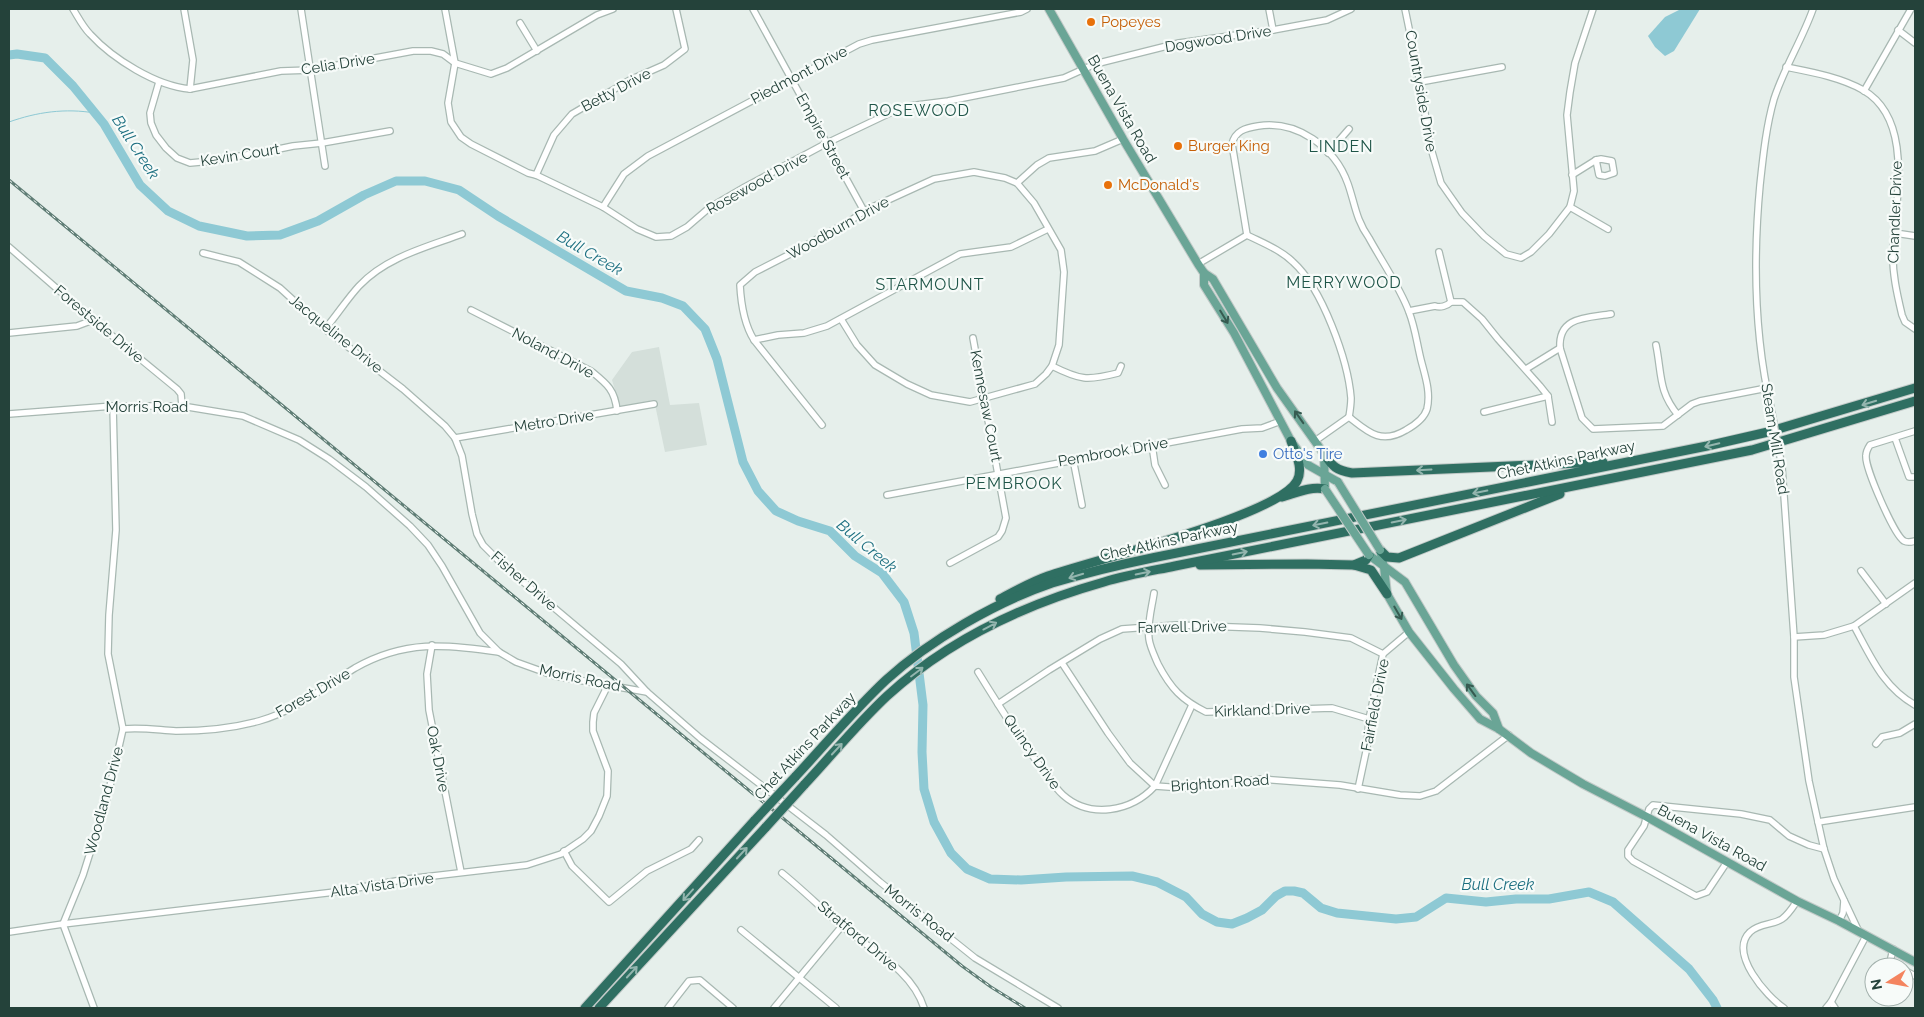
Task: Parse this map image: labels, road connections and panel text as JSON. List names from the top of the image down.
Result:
{
  "streets": {
    "highway": ["Chet Atkins Parkway"],
    "main road": ["Buena Vista Road"],
    "street": [
      "Dogwood Drive",
      "Celia Drive",
      "Piedmont Drive",
      "Betty Drive",
      "Countryside Drive",
      "Empire Street",
      "Kevin Court",
      "Rosewood Drive",
      "Chandler Drive",
      "Woodburn Drive",
      "Forestside Drive",
      "Jacqueline Drive",
      "Noland Drive",
      "Kennesaw Court",
      "Morris Road",
      "Metro Drive",
      "Steam Mill Road",
      "Pembrook Drive",
      "Fisher Drive",
      "Farwell Drive",
      "Forest Drive",
      "Fairfield Drive",
      "Kirkland Drive",
      "Quincy Drive",
      "Oak Drive",
      "Brighton Road",
      "Woodland Drive",
      "Alta Vista Drive",
      "Stratford Drive"
    ]
  },
  "crossings": [
    ["Dogwood Drive", "Buena Vista Road"],
    ["Dogwood Drive", "Rosewood Drive"],
    ["Celia Drive", "Kevin Court"],
    ["Celia Drive", "Rosewood Drive"],
    ["Piedmont Drive", "Empire Street"],
    ["Piedmont Drive", "Rosewood Drive"],
    ["Betty Drive", "Rosewood Drive"],
    ["Buena Vista Road", "Rosewood Drive"],
    ["Buena Vista Road", "Steam Mill Road"],
    ["Buena Vista Road", "Pembrook Drive"],
    ["Buena Vista Road", "Fairfield Drive"],
    ["Buena Vista Road", "Brighton Road"],
    ["Empire Street", "Rosewood Drive"],
    ["Empire Street", "Woodburn Drive"],
    ["Chandler Drive", "Steam Mill Road"],
    ["Forestside Drive", "Morris Road"],
    ["Jacqueline Drive", "Metro Drive"],
    ["Jacqueline Drive", "Fisher Drive"],
    ["Noland Drive", "Metro Drive"],
    ["Kennesaw Court", "Pembrook Drive"],
    ["Morris Road", "Fisher Drive"],
    ["Morris Road", "Forest Drive"],
    ["Morris Road", "Woodland Drive"],
    ["Morris Road", "Alta Vista Drive"],
    ["Metro Drive", "Fisher Drive"],
    ["Farwell Drive", "Fairfield Drive"],
    ["Farwell Drive", "Kirkland Drive"],
    ["Farwell Drive", "Quincy Drive"],
    ["Farwell Drive", "Brighton Road"],
    ["Forest Drive", "Oak Drive"],
    ["Forest Drive", "Woodland Drive"],
    ["Fairfield Drive", "Kirkland Drive"],
    ["Fairfield Drive", "Brighton Road"],
    ["Kirkland Drive", "Quincy Drive"],
    ["Quincy Drive", "Brighton Road"],
    ["Oak Drive", "Alta Vista Drive"],
    ["Woodland Drive", "Alta Vista Drive"]
  ],
  "districts": [
    "ROSEWOOD",
    "LINDEN",
    "MERRYWOOD",
    "STARMOUNT",
    "PEMBROOK"
  ],
  "water": ["Bull Creek"],
  "places": [
    "Popeyes",
    "Burger King",
    "McDonald's",
    "Otto's Tire"
  ],
  "north": "left"
}
